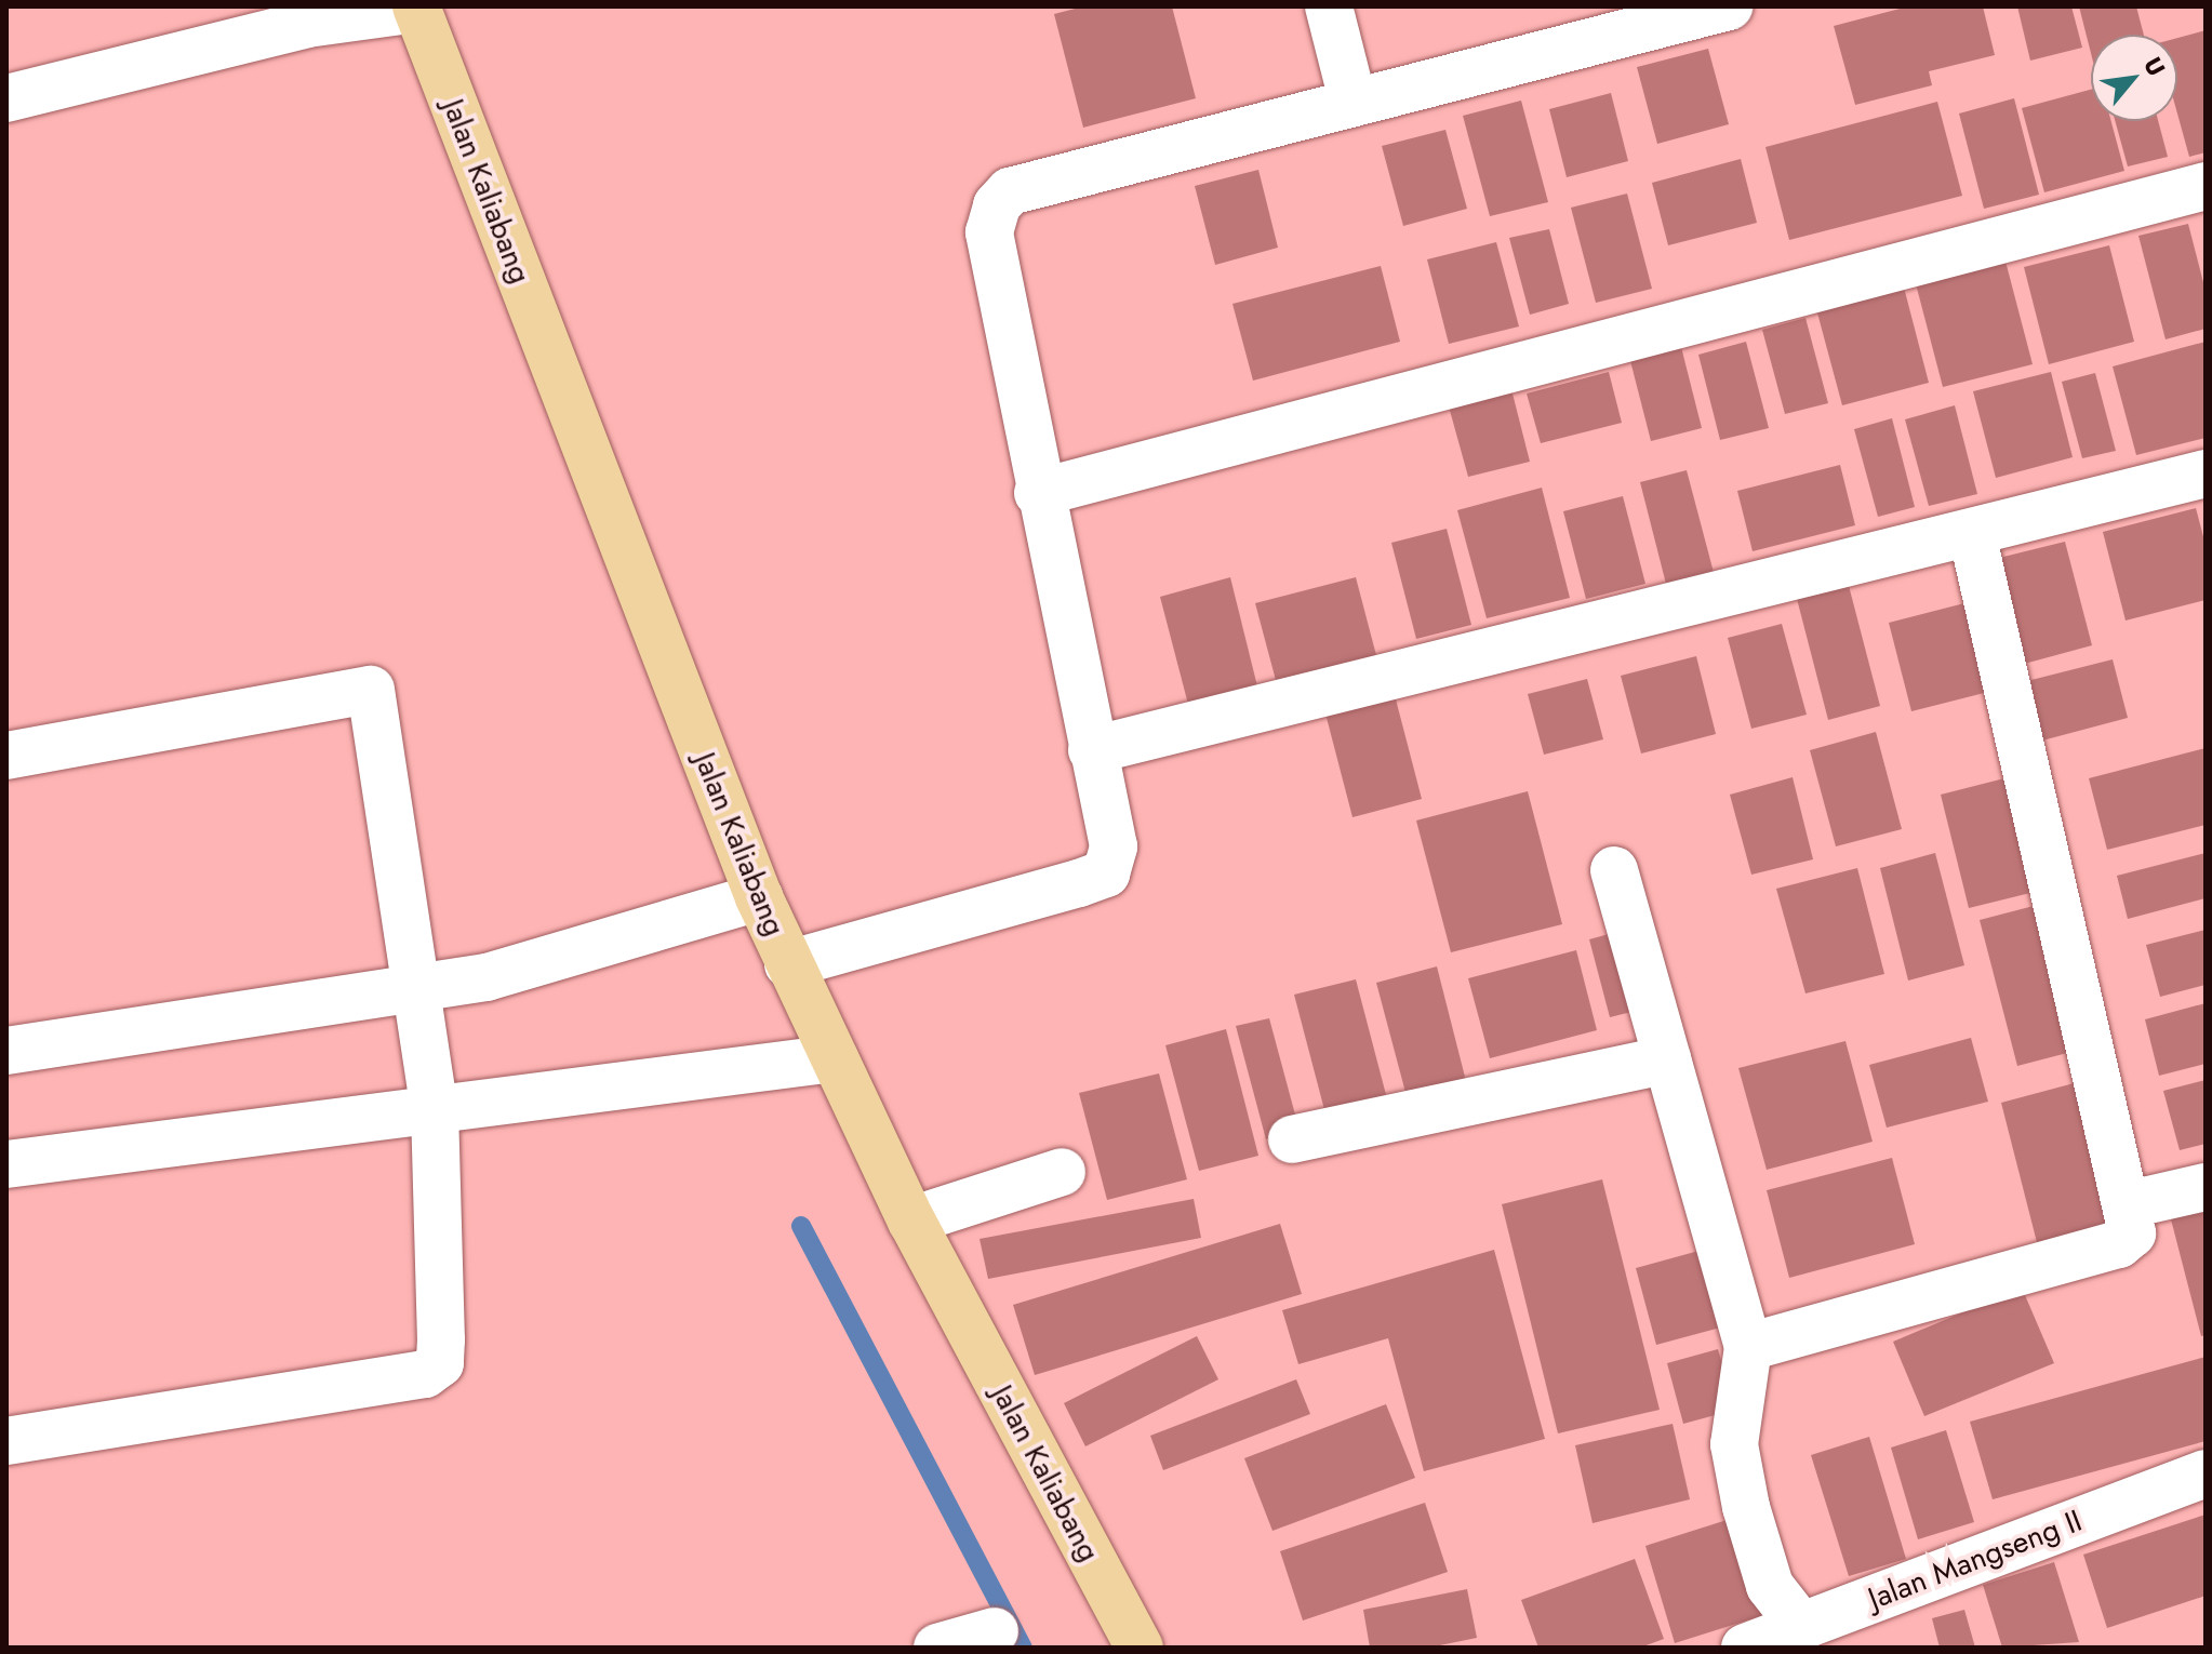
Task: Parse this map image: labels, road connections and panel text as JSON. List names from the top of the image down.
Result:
{
  "streets": {
    "main road": ["Jalan Kaliabang"],
    "street": ["Jalan Mangseng II"]
  },
  "north": "top right"
}
